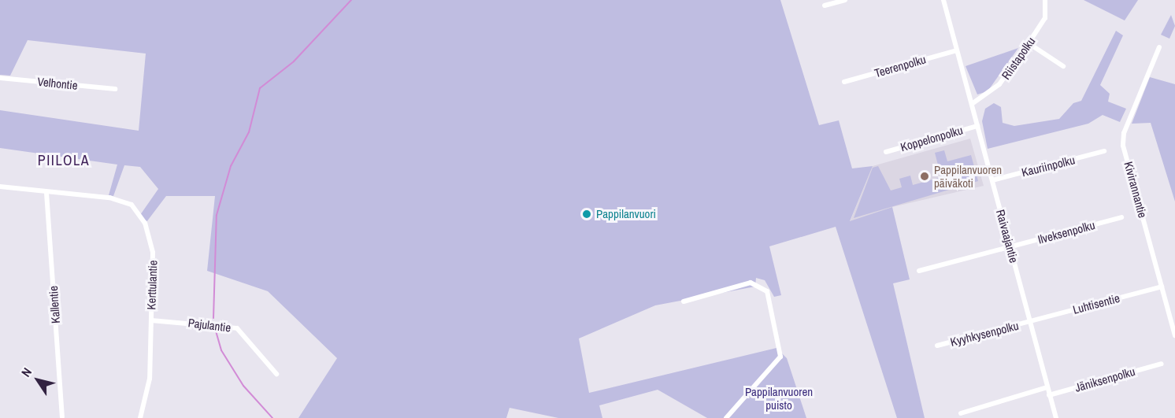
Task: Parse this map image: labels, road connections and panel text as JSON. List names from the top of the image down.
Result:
{
  "streets": {
    "street": [
      "Riistapolku",
      "Teerenpolku",
      "Velhontie",
      "Koppelonpolku",
      "Kauriinpolku",
      "Kivirannantie",
      "Ilveksenpolku",
      "Raivaajantie",
      "Kerttulantie",
      "Luhtisentie",
      "Kallentie",
      "Pajulantie",
      "Kyyhkysenpolku",
      "Jäniksenpolku"
    ]
  },
  "crossings": [
    ["Riistapolku", "Raivaajantie"],
    ["Teerenpolku", "Raivaajantie"],
    ["Koppelonpolku", "Raivaajantie"],
    ["Kauriinpolku", "Raivaajantie"],
    ["Kivirannantie", "Luhtisentie"],
    ["Ilveksenpolku", "Raivaajantie"],
    ["Raivaajantie", "Luhtisentie"],
    ["Raivaajantie", "Kyyhkysenpolku"],
    ["Raivaajantie", "Jäniksenpolku"],
    ["Kerttulantie", "Kallentie"],
    ["Kerttulantie", "Pajulantie"],
    ["Luhtisentie", "Kyyhkysenpolku"]
  ],
  "districts": ["PIILOLA"],
  "parks": ["Pappilanvuoren puisto"],
  "places": ["Pappilanvuoren päiväkoti", "Pappilanvuori"],
  "north": "top left"
}
